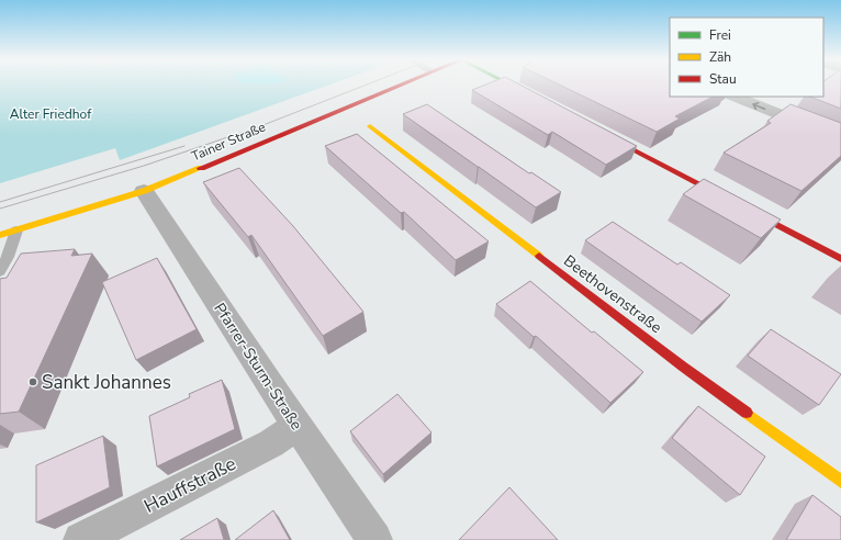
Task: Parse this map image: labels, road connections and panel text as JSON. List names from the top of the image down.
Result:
{
  "streets": {
    "street": [
      "Tainer Straße",
      "Beethovenstraße",
      "Pfarrer-Sturm-Straße",
      "Hauffstraße"
    ]
  },
  "crossings": [
    ["Tainer Straße", "Pfarrer-Sturm-Straße"],
    ["Pfarrer-Sturm-Straße", "Hauffstraße"]
  ],
  "parks": ["Alter Friedhof"],
  "places": ["Sankt Johannes"],
  "legend": ["Frei", "Zäh", "Stau"]
}
